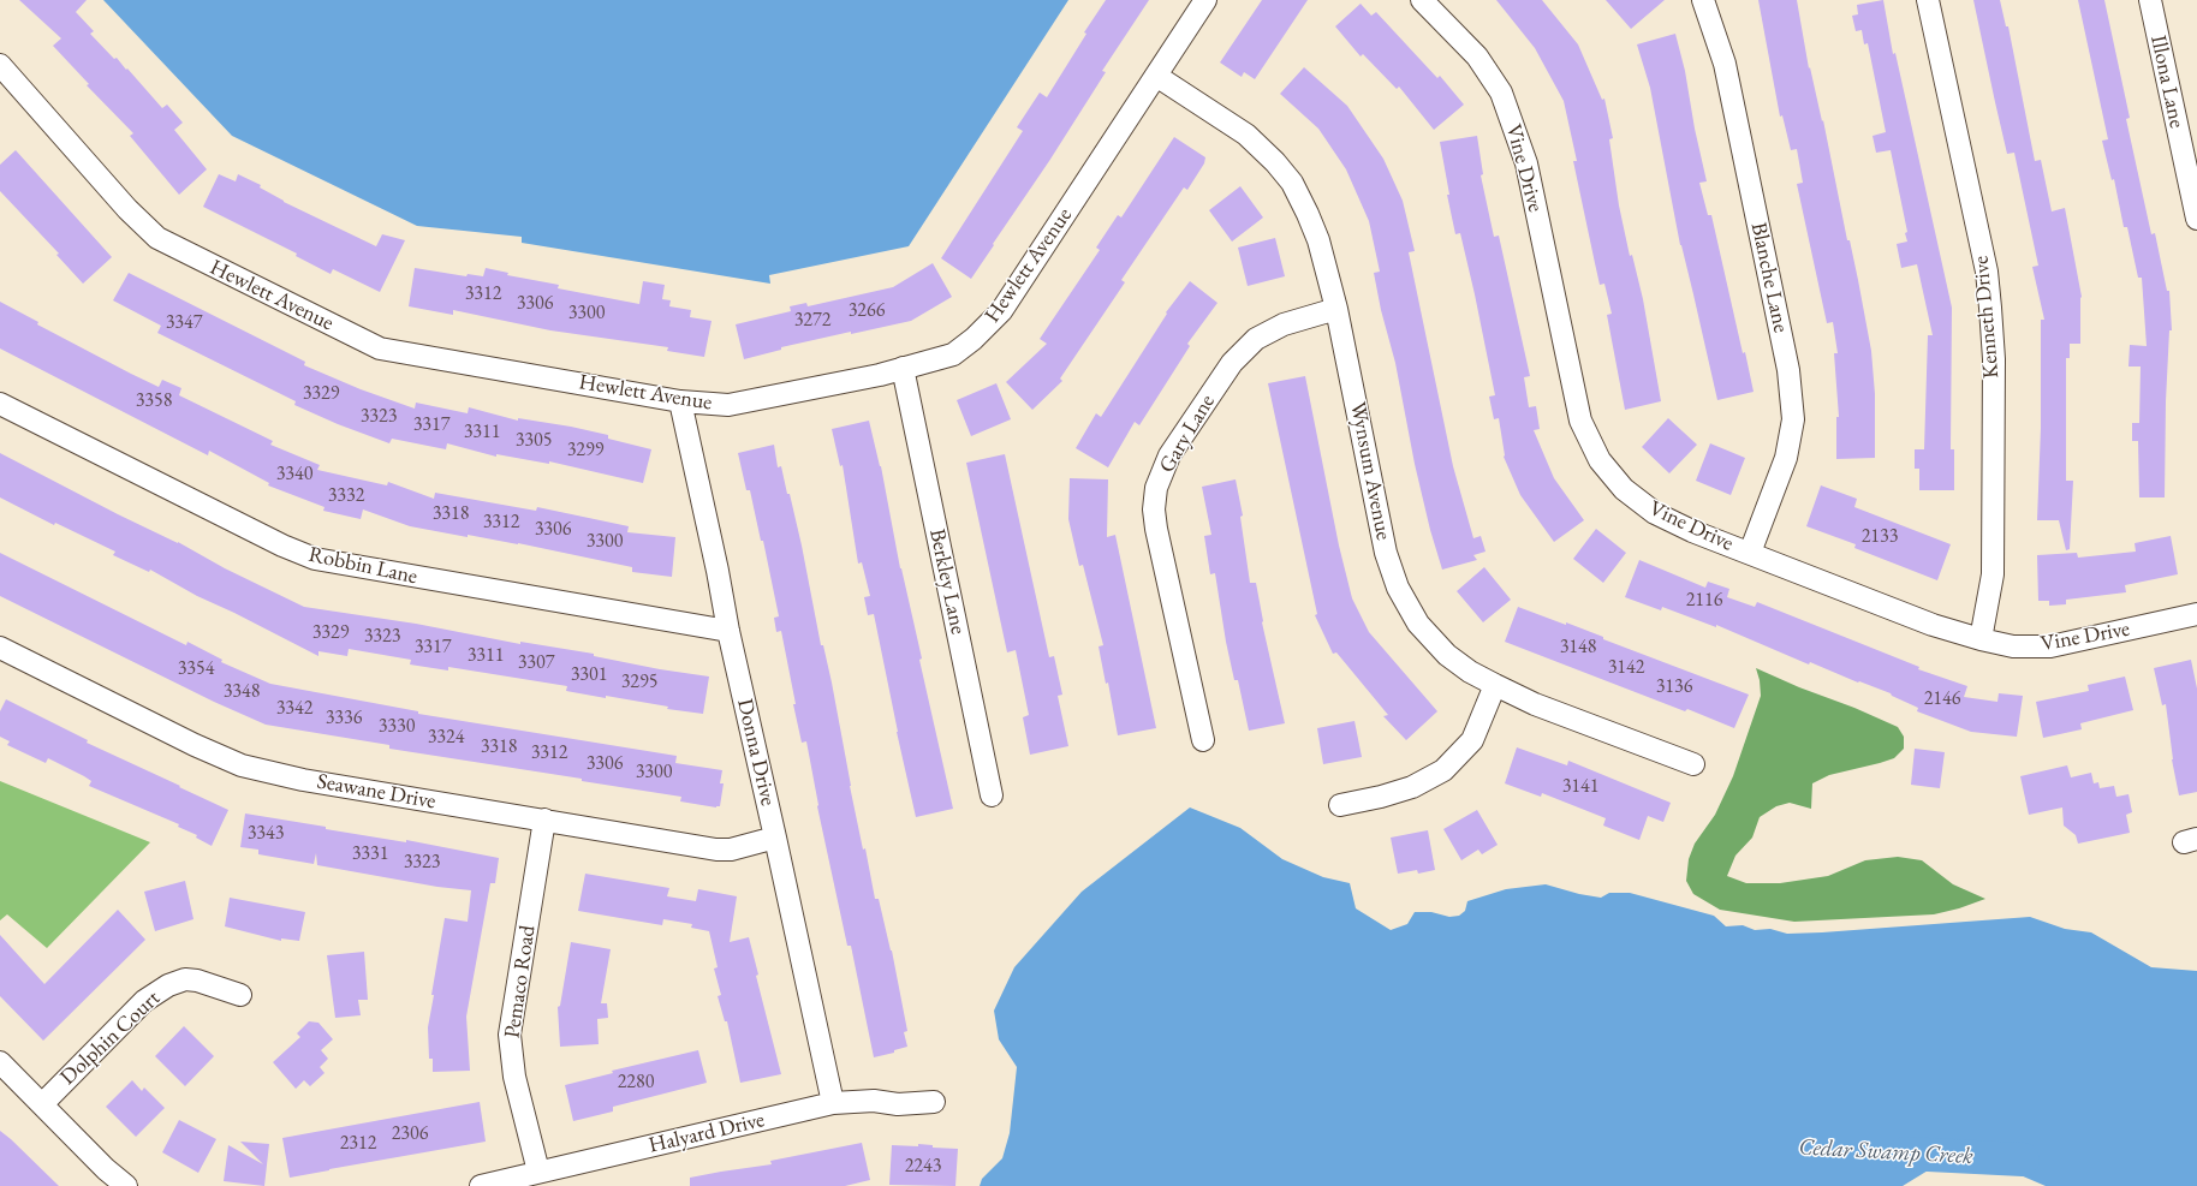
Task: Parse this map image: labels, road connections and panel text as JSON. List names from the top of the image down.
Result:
{
  "streets": {
    "street": [
      "Illona Lane",
      "Vine Drive",
      "Hewlett Avenue",
      "Blanche Lane",
      "Kenneth Drive",
      "Gary Lane",
      "Wynsum Avenue",
      "Robbin Lane",
      "Berkley Lane",
      "Donna Drive",
      "Seawane Drive",
      "Pemaco Road",
      "Dolphin Court",
      "Halyard Drive"
    ]
  },
  "crossings": [
    ["Vine Drive", "Blanche Lane"],
    ["Vine Drive", "Kenneth Drive"],
    ["Hewlett Avenue", "Wynsum Avenue"],
    ["Hewlett Avenue", "Berkley Lane"],
    ["Hewlett Avenue", "Donna Drive"],
    ["Gary Lane", "Wynsum Avenue"],
    ["Robbin Lane", "Donna Drive"],
    ["Donna Drive", "Seawane Drive"],
    ["Donna Drive", "Halyard Drive"],
    ["Seawane Drive", "Pemaco Road"],
    ["Pemaco Road", "Halyard Drive"]
  ],
  "water": ["Cedar Swamp Creek"],
  "house_numbers": [
    "3312",
    "3306",
    "3266",
    "3300",
    "3272",
    "3347",
    "3329",
    "3358",
    "3323",
    "3317",
    "3311",
    "3305",
    "3299",
    "3340",
    "3332",
    "3318",
    "3312",
    "3306",
    "2133",
    "3300",
    "2116",
    "3329",
    "3323",
    "3317",
    "3148",
    "3311",
    "3307",
    "3142",
    "3354",
    "3301",
    "3295",
    "3136",
    "3348",
    "2146",
    "3342",
    "3336",
    "3330",
    "3324",
    "3318",
    "3312",
    "3306",
    "3300",
    "3141",
    "3343",
    "3331",
    "3323",
    "2280",
    "2306",
    "2312",
    "2243"
  ]
}
